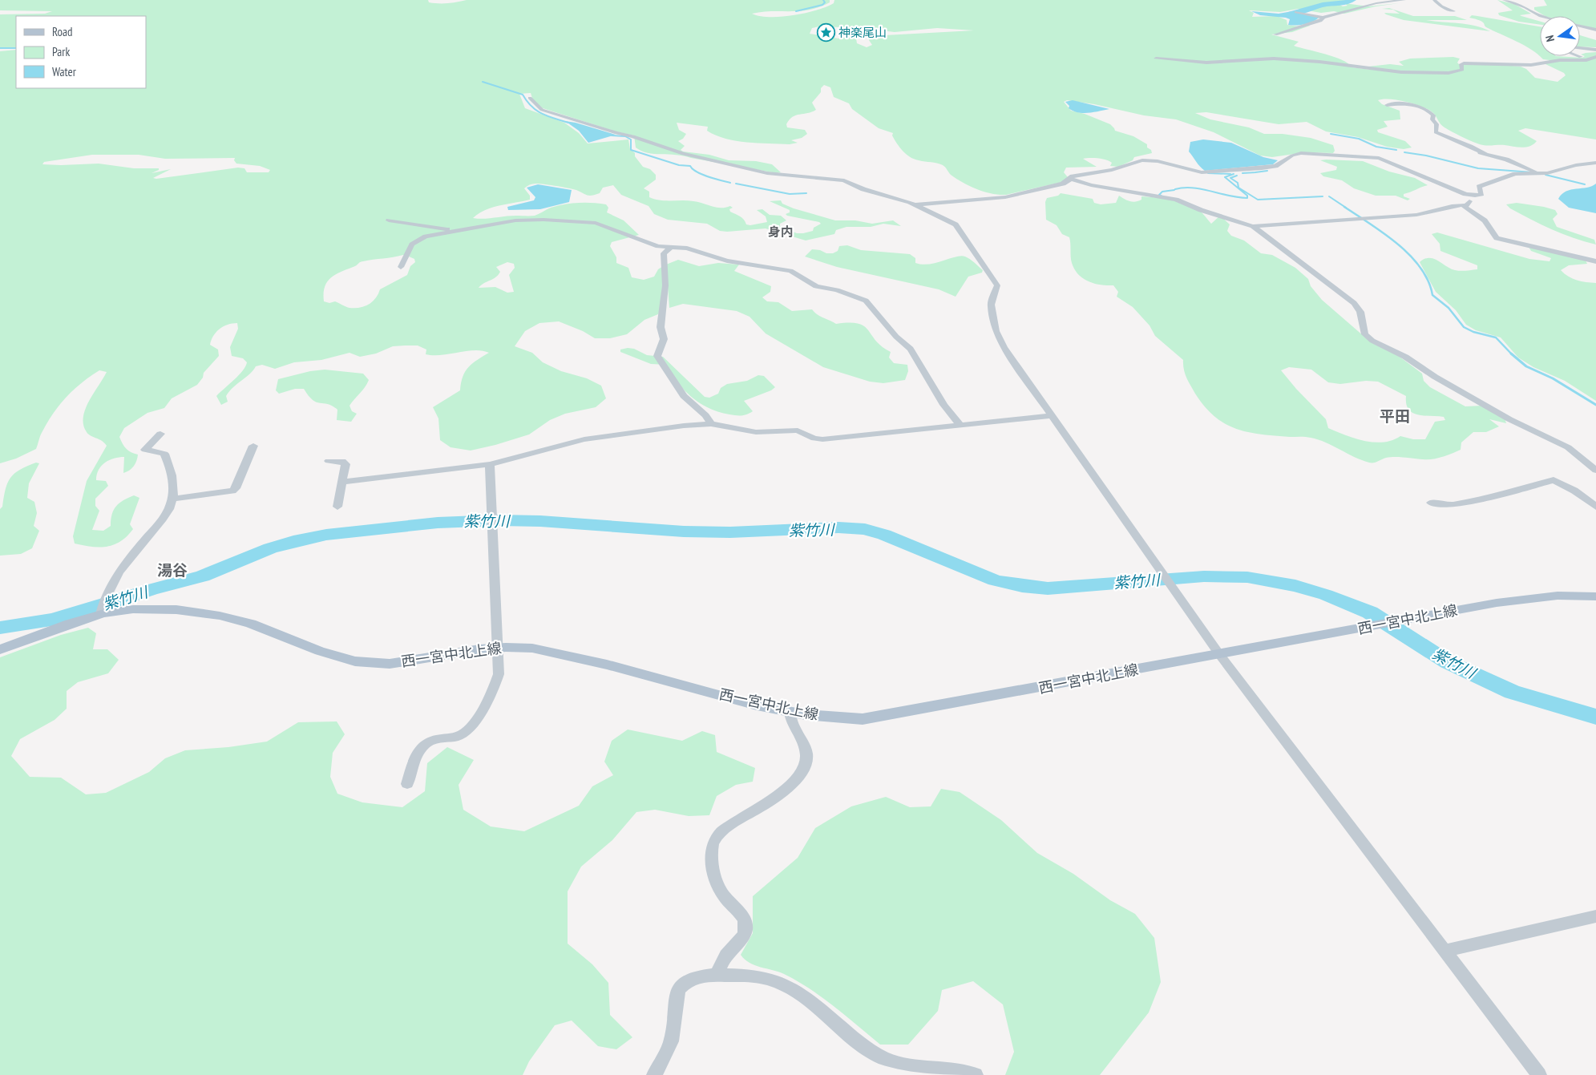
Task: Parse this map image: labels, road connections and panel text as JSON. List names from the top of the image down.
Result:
{
  "streets": {
    "main road": ["西一宮中北上線"]
  },
  "districts": ["身内", "平田", "湯谷"],
  "water": ["紫竹川"],
  "places": {
    "place": ["神楽尾山"]
  },
  "legend": ["Road", "Park", "Water"],
  "north": "left"
}
